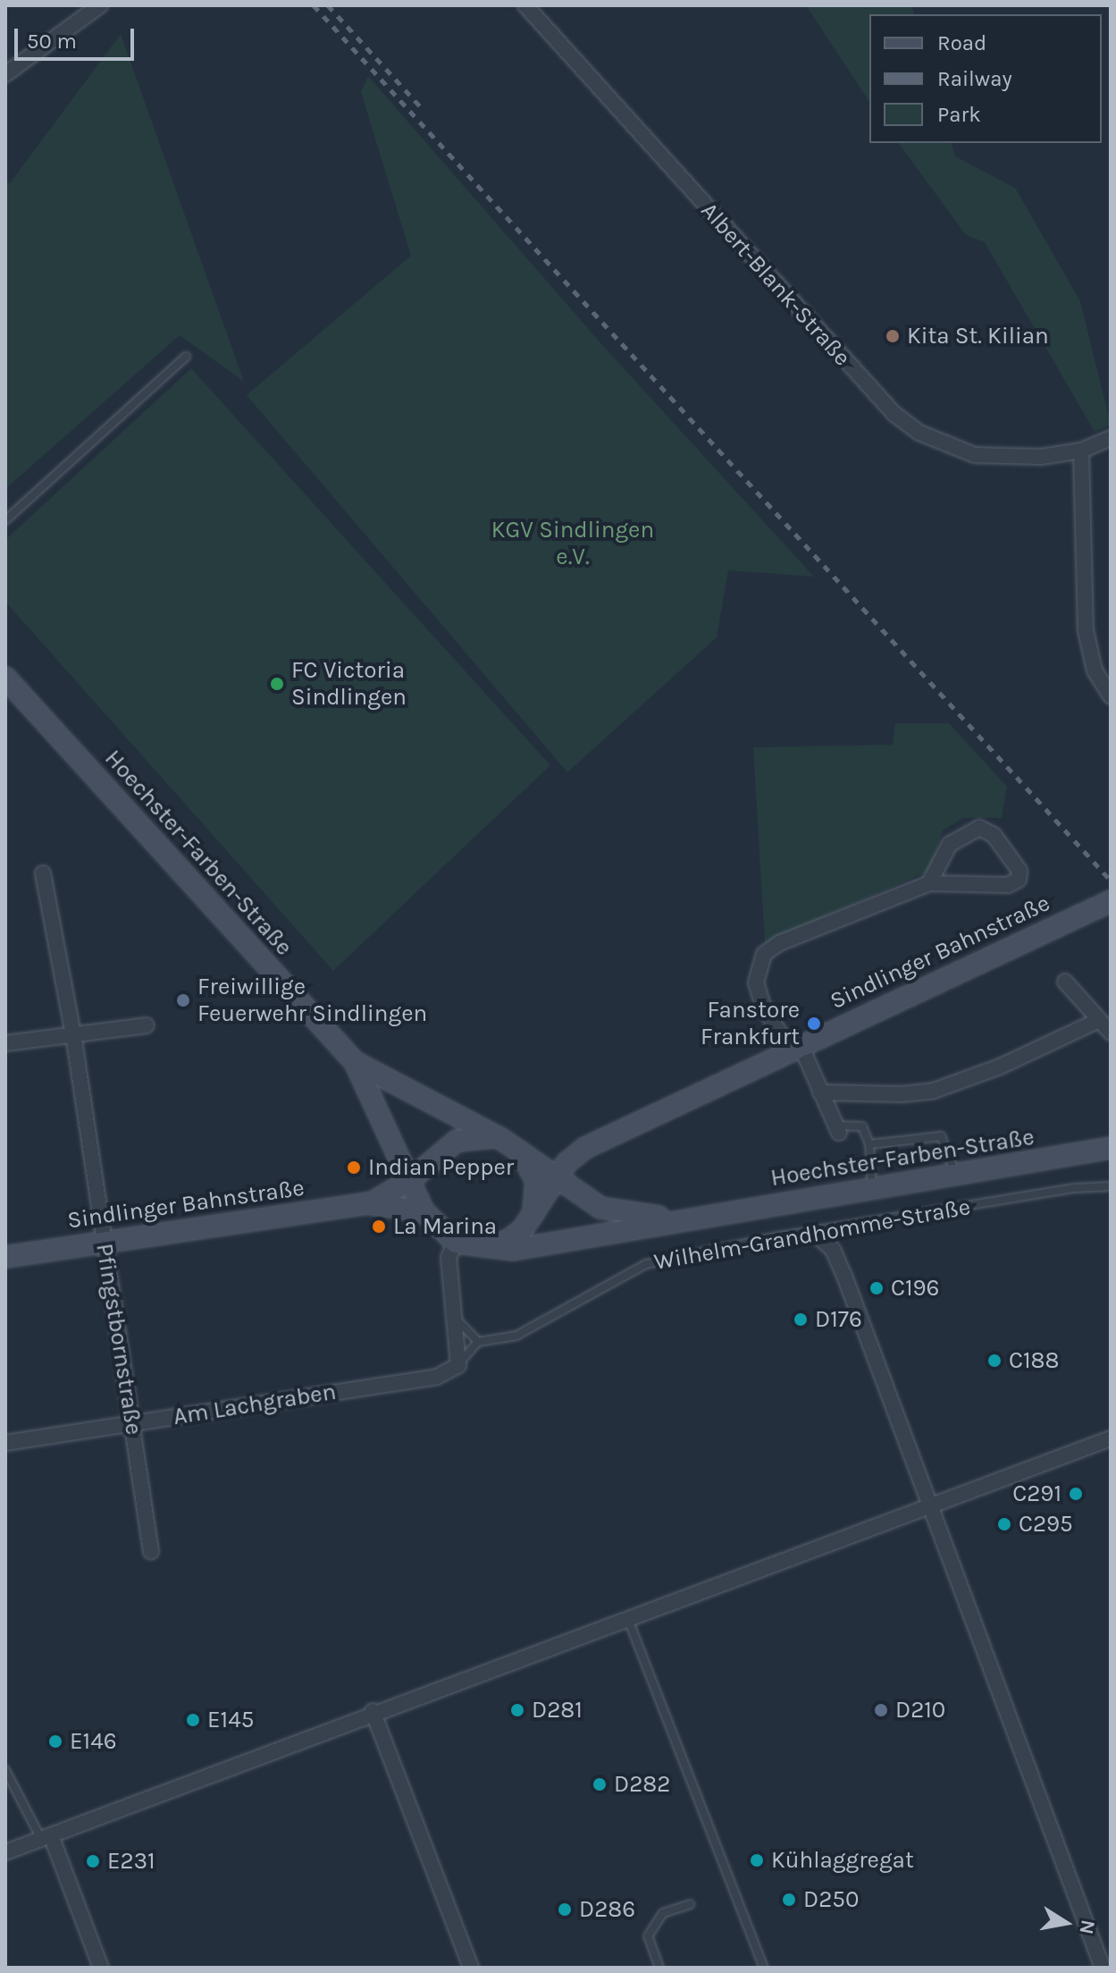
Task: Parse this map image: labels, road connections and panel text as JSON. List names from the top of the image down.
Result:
{
  "streets": {
    "main road": ["Hoechster-Farben-Straße", "Sindlinger Bahnstraße"],
    "street": ["Albert-Blank-Straße", "Pfingstbornstraße", "Am Lachgraben"],
    "lane": ["Wilhelm-Grandhomme-Straße"]
  },
  "crossings": [
    ["Hoechster-Farben-Straße", "Sindlinger Bahnstraße"],
    ["Sindlinger Bahnstraße", "Pfingstbornstraße"],
    ["Pfingstbornstraße", "Am Lachgraben"]
  ],
  "parks": ["KGV Sindlingen e.V."],
  "places": [
    "Kita St. Kilian",
    "FC Victoria Sindlingen",
    "Freiwillige Feuerwehr Sindlingen",
    "Fanstore Frankfurt",
    "Indian Pepper",
    "La Marina",
    "C196",
    "D176",
    "C188",
    "C291",
    "C295",
    "D281",
    "D210",
    "E145",
    "E146",
    "D282",
    "Kühlaggregat",
    "E231",
    "D250",
    "D286"
  ],
  "legend": ["Road", "Railway", "Park"],
  "scale_bar": "50 m",
  "north": "right"
}
